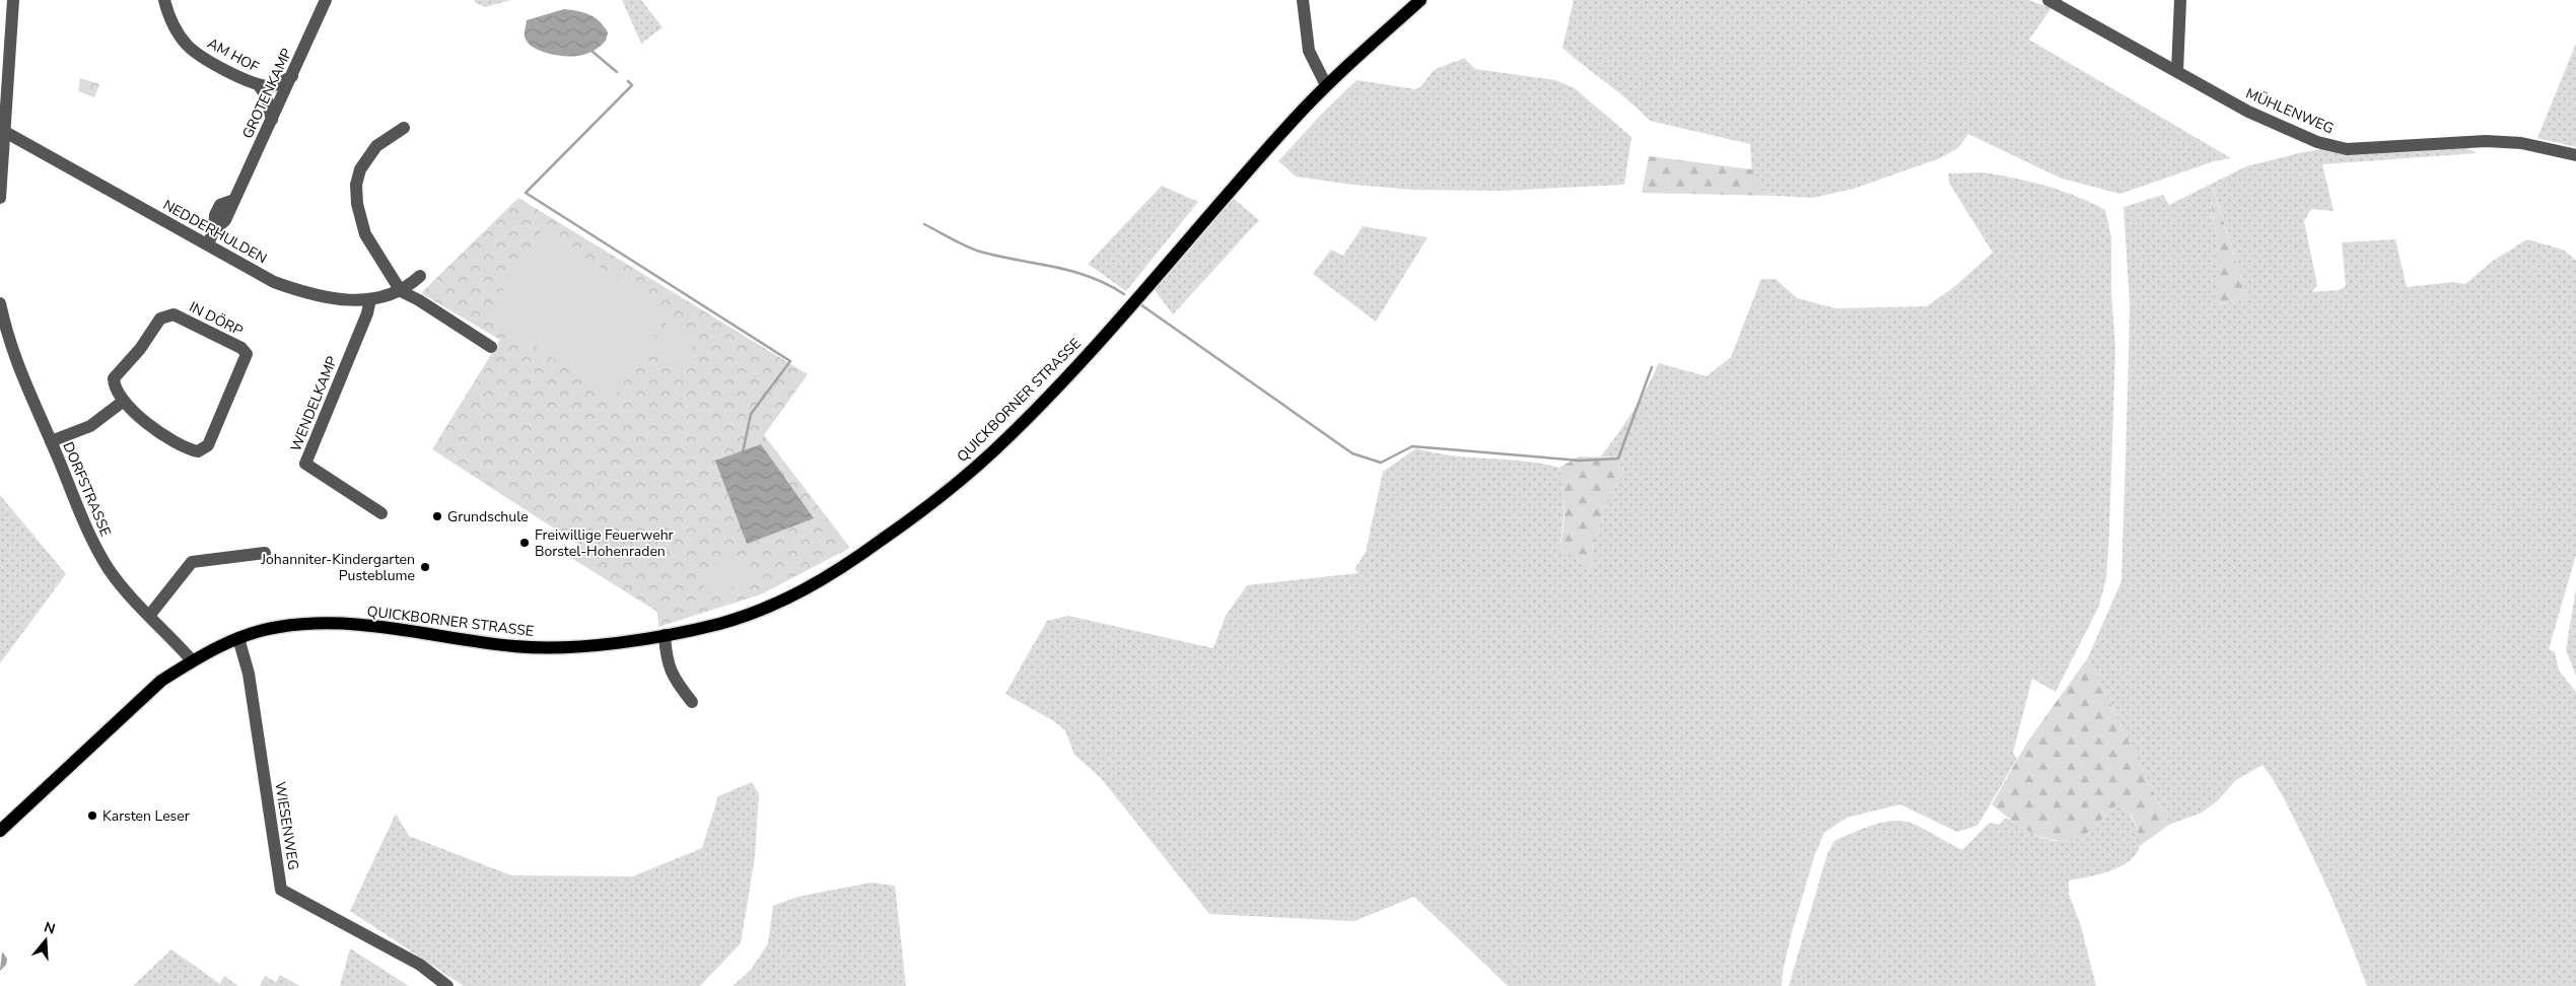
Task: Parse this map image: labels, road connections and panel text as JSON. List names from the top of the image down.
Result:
{
  "streets": {
    "main road": ["QUICKBORNER STRASSE"],
    "street": [
      "AM HOF",
      "GROTENKAMP",
      "MÜHLENWEG",
      "NEDDERHULDEN",
      "IN DÖRP",
      "WENDELKAMP",
      "DORFSTRASSE",
      "WIESENWEG"
    ]
  },
  "crossings": [
    ["AM HOF", "GROTENKAMP"],
    ["GROTENKAMP", "NEDDERHULDEN"],
    ["NEDDERHULDEN", "WENDELKAMP"],
    ["QUICKBORNER STRASSE", "DORFSTRASSE"],
    ["QUICKBORNER STRASSE", "WIESENWEG"]
  ],
  "places": [
    "Grundschule",
    "Freiwillige Feuerwehr Borstel-Hohenraden",
    "Johanniter-Kindergarten Pusteblume",
    "Karsten Leser"
  ],
  "north": "top"
}
